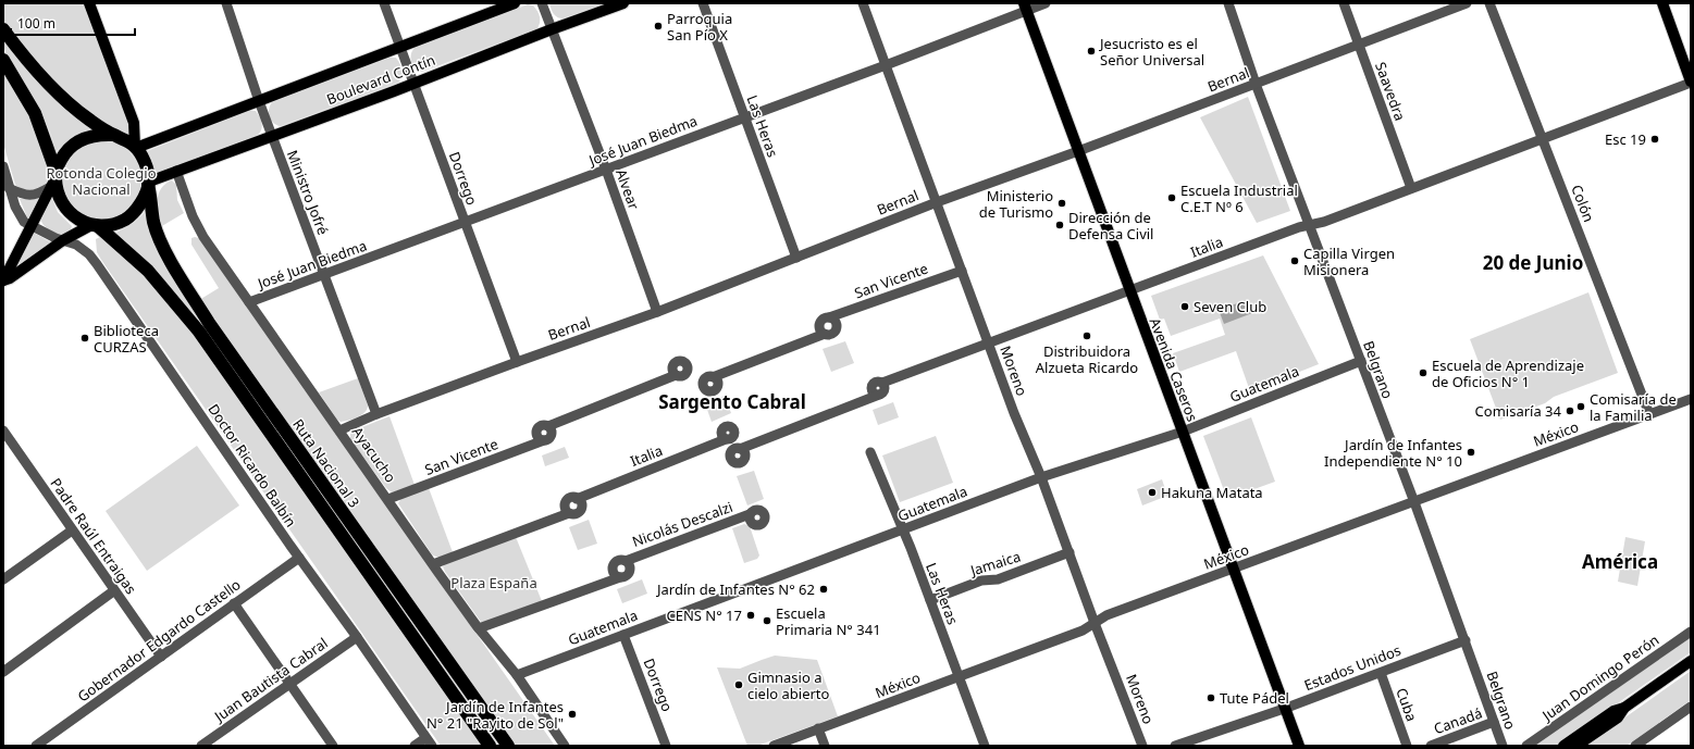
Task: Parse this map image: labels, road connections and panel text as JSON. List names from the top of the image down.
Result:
{
  "streets": {
    "highway": ["Ruta Nacional 3"],
    "main road": ["Boulevard Contín", "Avenida Caseros"],
    "street": [
      "Bernal",
      "Saavedra",
      "Las Heras",
      "José Juan Biedma",
      "Dorrego",
      "Alvear",
      "Ministro Jofré",
      "Colón",
      "Italia",
      "San Vicente",
      "Belgrano",
      "Moreno",
      "Guatemala",
      "México",
      "Ayacucho",
      "Doctor Ricardo Balbín",
      "Nicolás Descalzi",
      "Padre Raúl Entraigas",
      "Jamaica",
      "Gobernador Edgardo Castello",
      "Estados Unidos",
      "Juan Domingo Perón",
      "Juan Bautista Cabral",
      "Cuba",
      "Canadá"
    ]
  },
  "crossings": [
    ["Boulevard Contín", "Dorrego"],
    ["Boulevard Contín", "Alvear"],
    ["Boulevard Contín", "Ministro Jofré"],
    ["Boulevard Contín", "Ayacucho"],
    ["Boulevard Contín", "Ruta Nacional 3"],
    ["Bernal", "Saavedra"],
    ["Bernal", "Las Heras"],
    ["Bernal", "Dorrego"],
    ["Bernal", "Alvear"],
    ["Bernal", "Ministro Jofré"],
    ["Bernal", "Avenida Caseros"],
    ["Bernal", "Belgrano"],
    ["Bernal", "Moreno"],
    ["Bernal", "Ayacucho"],
    ["Saavedra", "Italia"],
    ["Las Heras", "José Juan Biedma"],
    ["Las Heras", "Guatemala"],
    ["Las Heras", "México"],
    ["Las Heras", "Jamaica"],
    ["José Juan Biedma", "Dorrego"],
    ["José Juan Biedma", "Alvear"],
    ["José Juan Biedma", "Ministro Jofré"],
    ["José Juan Biedma", "Avenida Caseros"],
    ["José Juan Biedma", "Moreno"],
    ["José Juan Biedma", "Ayacucho"],
    ["Dorrego", "Guatemala"],
    ["Colón", "Italia"],
    ["Colón", "México"],
    ["Italia", "Avenida Caseros"],
    ["Italia", "Belgrano"],
    ["Italia", "Moreno"],
    ["Italia", "Ayacucho"],
    ["San Vicente", "Moreno"],
    ["San Vicente", "Ayacucho"],
    ["Avenida Caseros", "Guatemala"],
    ["Avenida Caseros", "México"],
    ["Avenida Caseros", "Estados Unidos"],
    ["Belgrano", "Guatemala"],
    ["Belgrano", "México"],
    ["Belgrano", "Estados Unidos"],
    ["Belgrano", "Canadá"],
    ["Moreno", "Guatemala"],
    ["Moreno", "México"],
    ["Moreno", "Jamaica"],
    ["Guatemala", "Ayacucho"],
    ["Ayacucho", "Nicolás Descalzi"],
    ["Doctor Ricardo Balbín", "Gobernador Edgardo Castello"],
    ["Doctor Ricardo Balbín", "Juan Bautista Cabral"],
    ["Padre Raúl Entraigas", "Gobernador Edgardo Castello"],
    ["Estados Unidos", "Cuba"]
  ],
  "districts": ["20 de Junio", "Sargento Cabral", "América"],
  "parks": ["Rotonda Colegio Nacional", "Plaza España"],
  "places": [
    "Parroquia San Pío X",
    "Jesucristo es el Señor Universal",
    "Esc 19",
    "Escuela Industrial C.E.T Nº 6",
    "Ministerio de Turismo",
    "Dirección de Defensa Civil",
    "Capilla Virgen Misionera",
    "Seven Club",
    "Distribuidora Alzueta Ricardo",
    "Biblioteca CURZAS",
    "Escuela de Aprendizaje de Oficios N° 1",
    "Comisaría de la Familia",
    "Comisaría 34",
    "Jardín de Infantes Independiente N° 10",
    "Hakuna Matata",
    "Jardín de Infantes N° 62",
    "CENS N° 17",
    "Escuela Primaria N° 341",
    "Gimnasio a cielo abierto",
    "Tute Pádel",
    "Jardín de Infantes N° 21 \"Rayito de Sol\""
  ],
  "scale_bar": "100 m"
}
